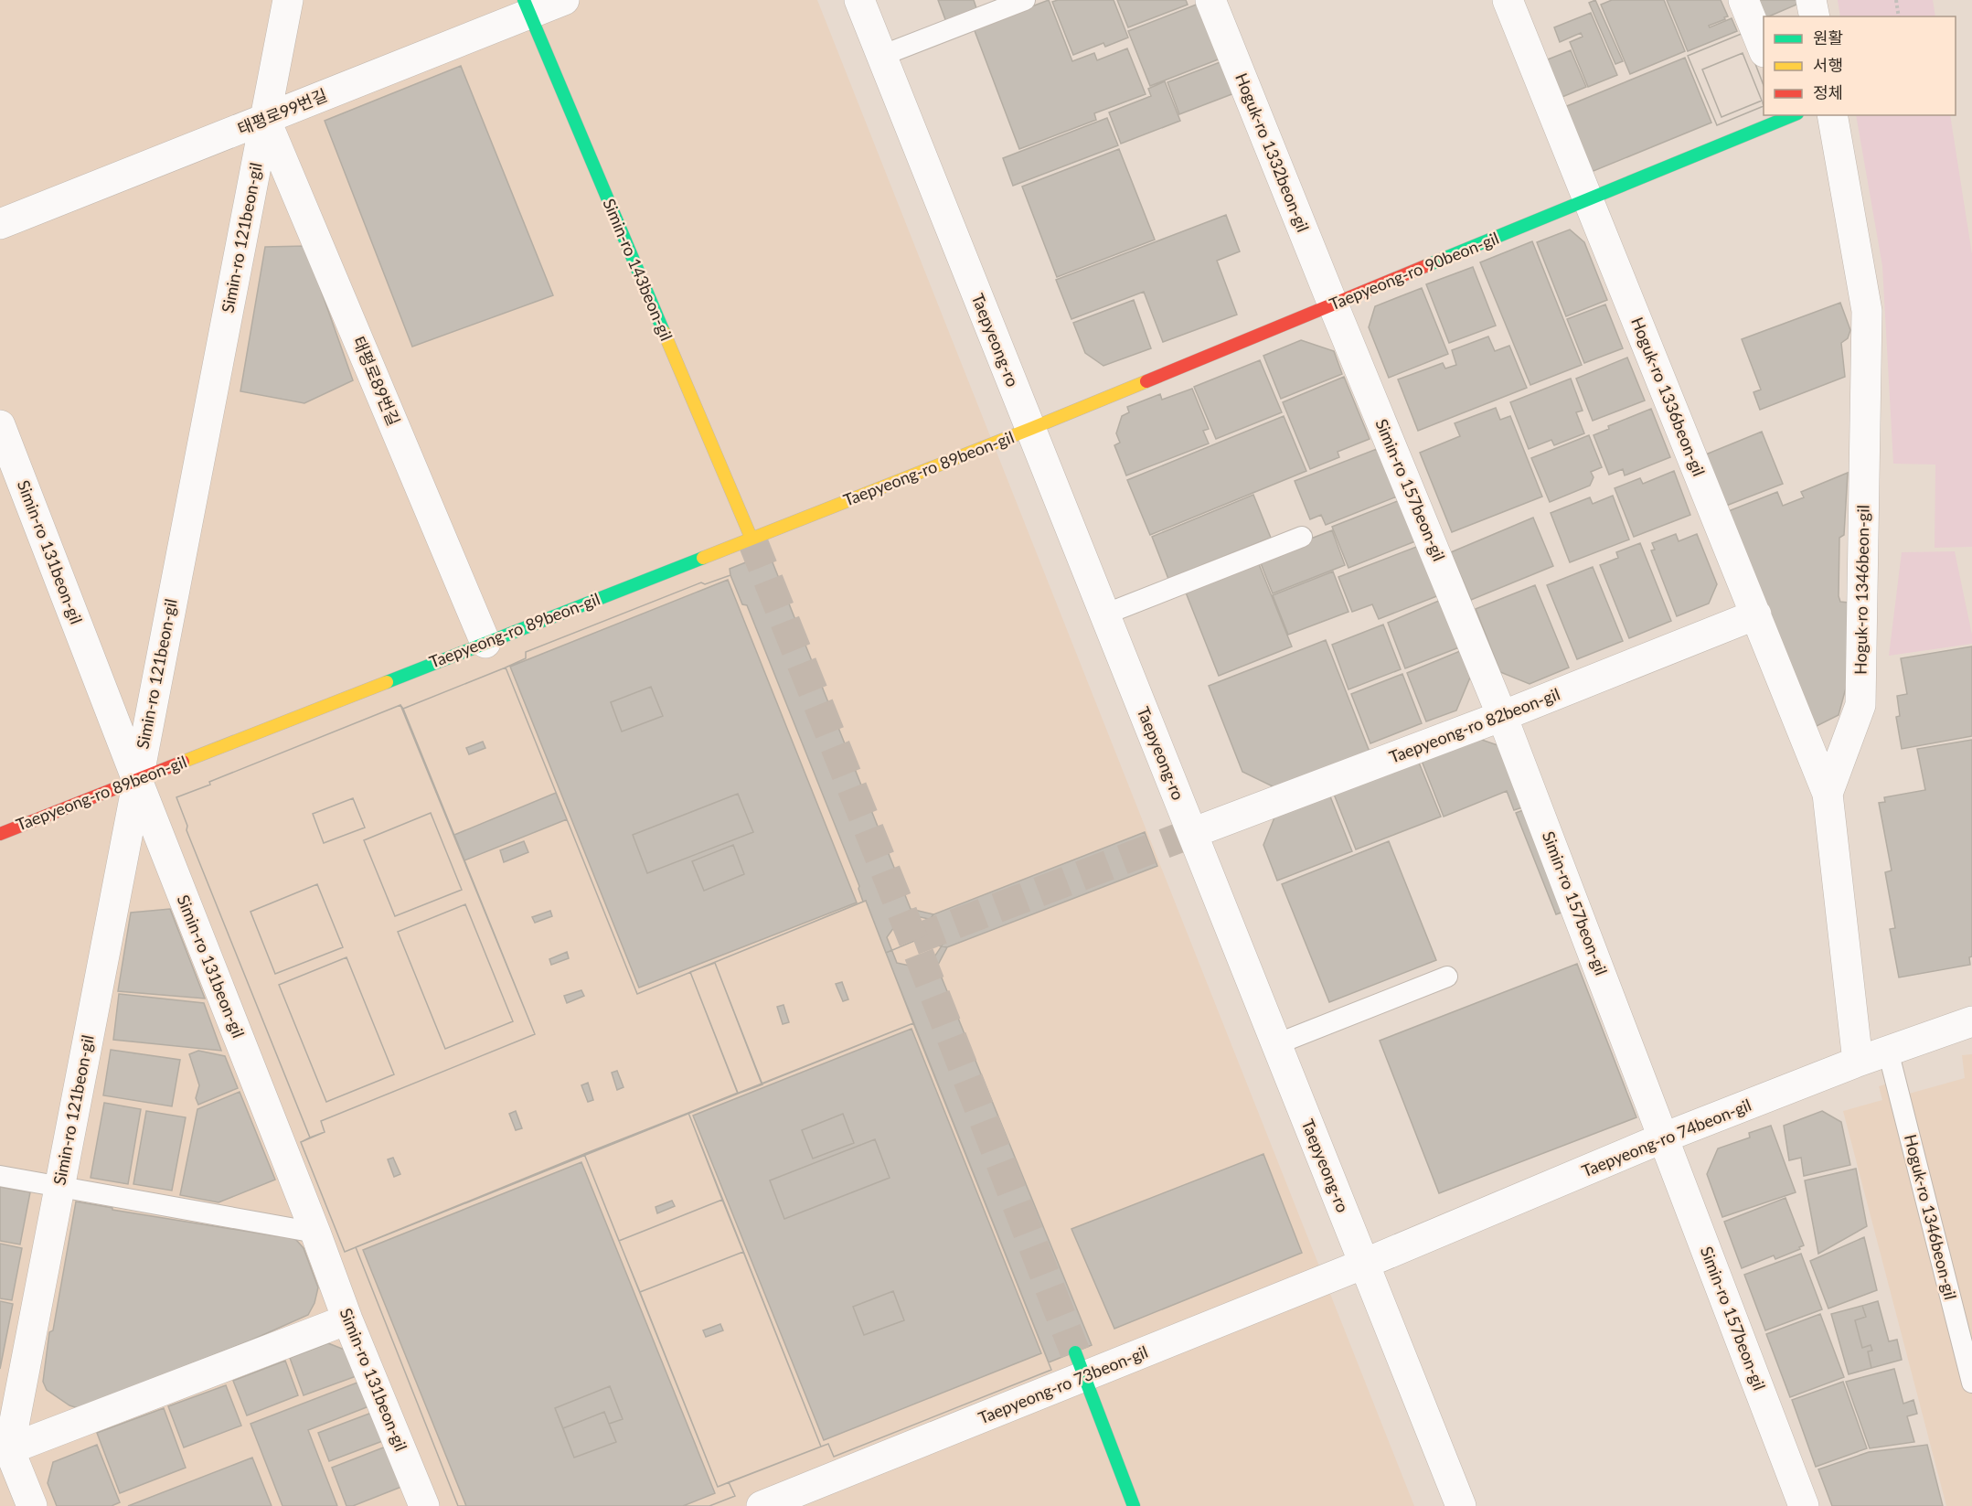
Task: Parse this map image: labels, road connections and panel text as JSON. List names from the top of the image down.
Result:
{
  "streets": {
    "street": [
      "태평로99번길",
      "Hoguk-ro 1332beon-gil",
      "Simin-ro 121beon-gil",
      "Simin-ro 143beon-gil",
      "Taepyeong-ro 90beon-gil",
      "Taepyeong-ro",
      "태평로89번길",
      "Hoguk-ro 1336beon-gil",
      "Taepyeong-ro 89beon-gil",
      "Simin-ro 157beon-gil",
      "Simin-ro 131beon-gil",
      "Hoguk-ro 1346beon-gil",
      "Taepyeong-ro 82beon-gil",
      "Taepyeong-ro 74beon-gil",
      "Taepyeong-ro 73beon-gil"
    ]
  },
  "crossings": [
    ["태평로99번길", "Simin-ro 121beon-gil"],
    ["태평로99번길", "Simin-ro 143beon-gil"],
    ["태평로99번길", "태평로89번길"],
    ["Hoguk-ro 1332beon-gil", "Taepyeong-ro 90beon-gil"],
    ["Hoguk-ro 1332beon-gil", "Simin-ro 157beon-gil"],
    ["Simin-ro 121beon-gil", "태평로89번길"],
    ["Simin-ro 121beon-gil", "Taepyeong-ro 89beon-gil"],
    ["Simin-ro 121beon-gil", "Simin-ro 131beon-gil"],
    ["Simin-ro 143beon-gil", "Taepyeong-ro 89beon-gil"],
    ["Taepyeong-ro 90beon-gil", "Taepyeong-ro"],
    ["Taepyeong-ro 90beon-gil", "Hoguk-ro 1336beon-gil"],
    ["Taepyeong-ro 90beon-gil", "Taepyeong-ro 89beon-gil"],
    ["Taepyeong-ro 90beon-gil", "Simin-ro 157beon-gil"],
    ["Taepyeong-ro", "Taepyeong-ro 89beon-gil"],
    ["Taepyeong-ro", "Taepyeong-ro 82beon-gil"],
    ["Taepyeong-ro", "Taepyeong-ro 74beon-gil"],
    ["Taepyeong-ro", "Taepyeong-ro 73beon-gil"],
    ["태평로89번길", "Taepyeong-ro 89beon-gil"],
    ["Hoguk-ro 1336beon-gil", "Hoguk-ro 1346beon-gil"],
    ["Hoguk-ro 1336beon-gil", "Taepyeong-ro 82beon-gil"],
    ["Taepyeong-ro 89beon-gil", "Simin-ro 131beon-gil"],
    ["Simin-ro 157beon-gil", "Taepyeong-ro 82beon-gil"],
    ["Simin-ro 157beon-gil", "Taepyeong-ro 74beon-gil"],
    ["Hoguk-ro 1346beon-gil", "Taepyeong-ro 74beon-gil"],
    ["Taepyeong-ro 74beon-gil", "Taepyeong-ro 73beon-gil"]
  ],
  "legend": ["원활", "서행", "정체"]
}
